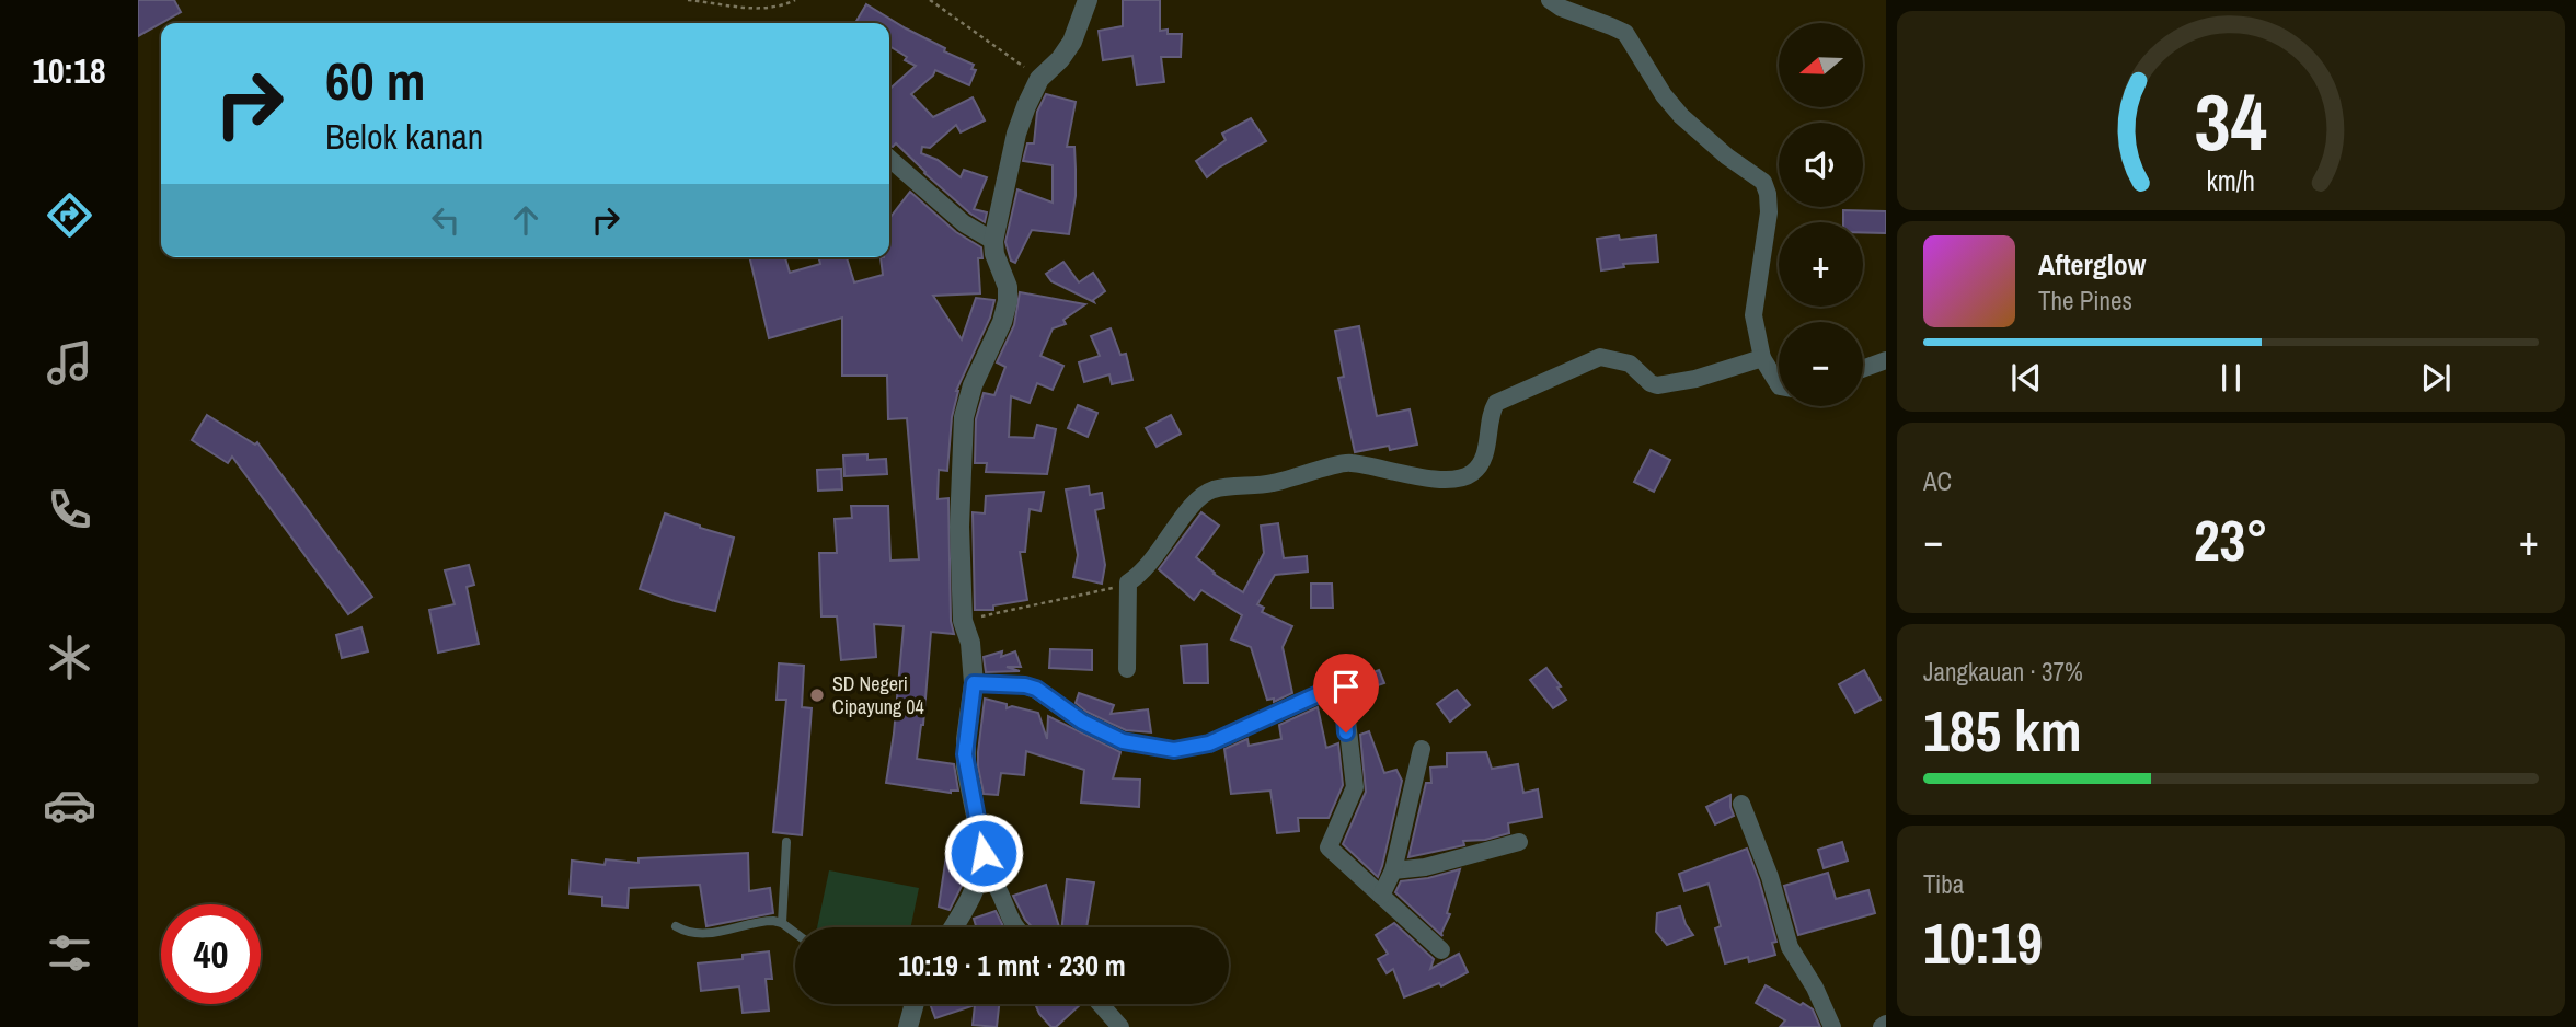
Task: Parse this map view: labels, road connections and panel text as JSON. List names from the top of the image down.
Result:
{
  "places": ["SD Negeri Cipayung 04"],
  "north": "left",
  "page": {
    "tabs": "10:18",
    "map_buttons": ["+", "−"],
    "turn": ["60 m", "Belok kanan"],
    "song": ["Afterglow", "The Pines"],
    "tile": [
      "AC",
      ["Jangkauan · 37%", "185 km"],
      ["Tiba", "10:19"]
    ],
    "heat": ["−", "23°", "+"],
    "limit": "40",
    "trip": "10:19 · 1 mnt · 230 m",
    "gauge": ["34", "km/h"]
  }
}
